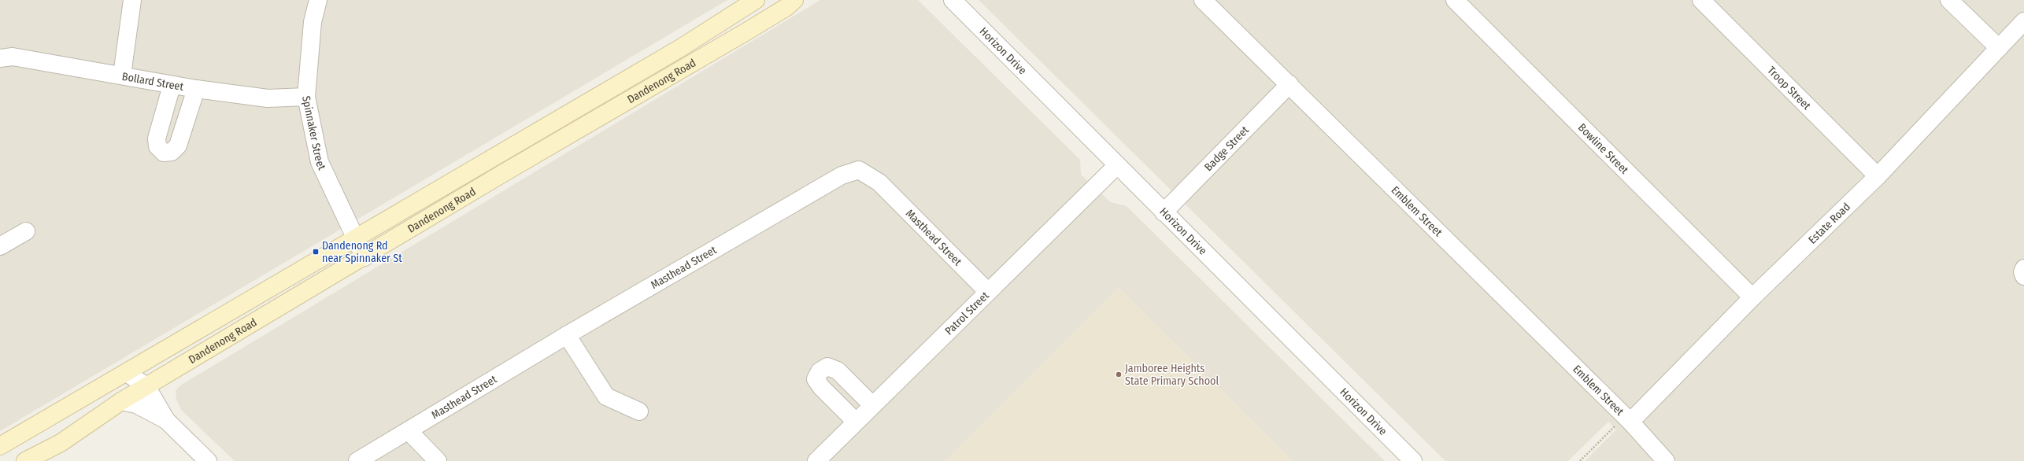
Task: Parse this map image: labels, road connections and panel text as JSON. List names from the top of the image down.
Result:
{
  "streets": {
    "main road": ["Dandenong Road"],
    "street": [
      "Horizon Drive",
      "Bollard Street",
      "Troop Street",
      "Spinnaker Street",
      "Badge Street",
      "Bowline Street",
      "Emblem Street",
      "Estate Road",
      "Masthead Street",
      "Patrol Street"
    ]
  },
  "crossings": [
    ["Horizon Drive", "Badge Street"],
    ["Horizon Drive", "Patrol Street"],
    ["Bollard Street", "Spinnaker Street"],
    ["Dandenong Road", "Spinnaker Street"],
    ["Troop Street", "Estate Road"],
    ["Badge Street", "Emblem Street"],
    ["Bowline Street", "Estate Road"],
    ["Emblem Street", "Estate Road"],
    ["Masthead Street", "Patrol Street"]
  ],
  "places": {
    "transit": ["Dandenong Rd near Spinnaker St"],
    "other": ["Jamboree Heights State Primary School"]
  }
}
